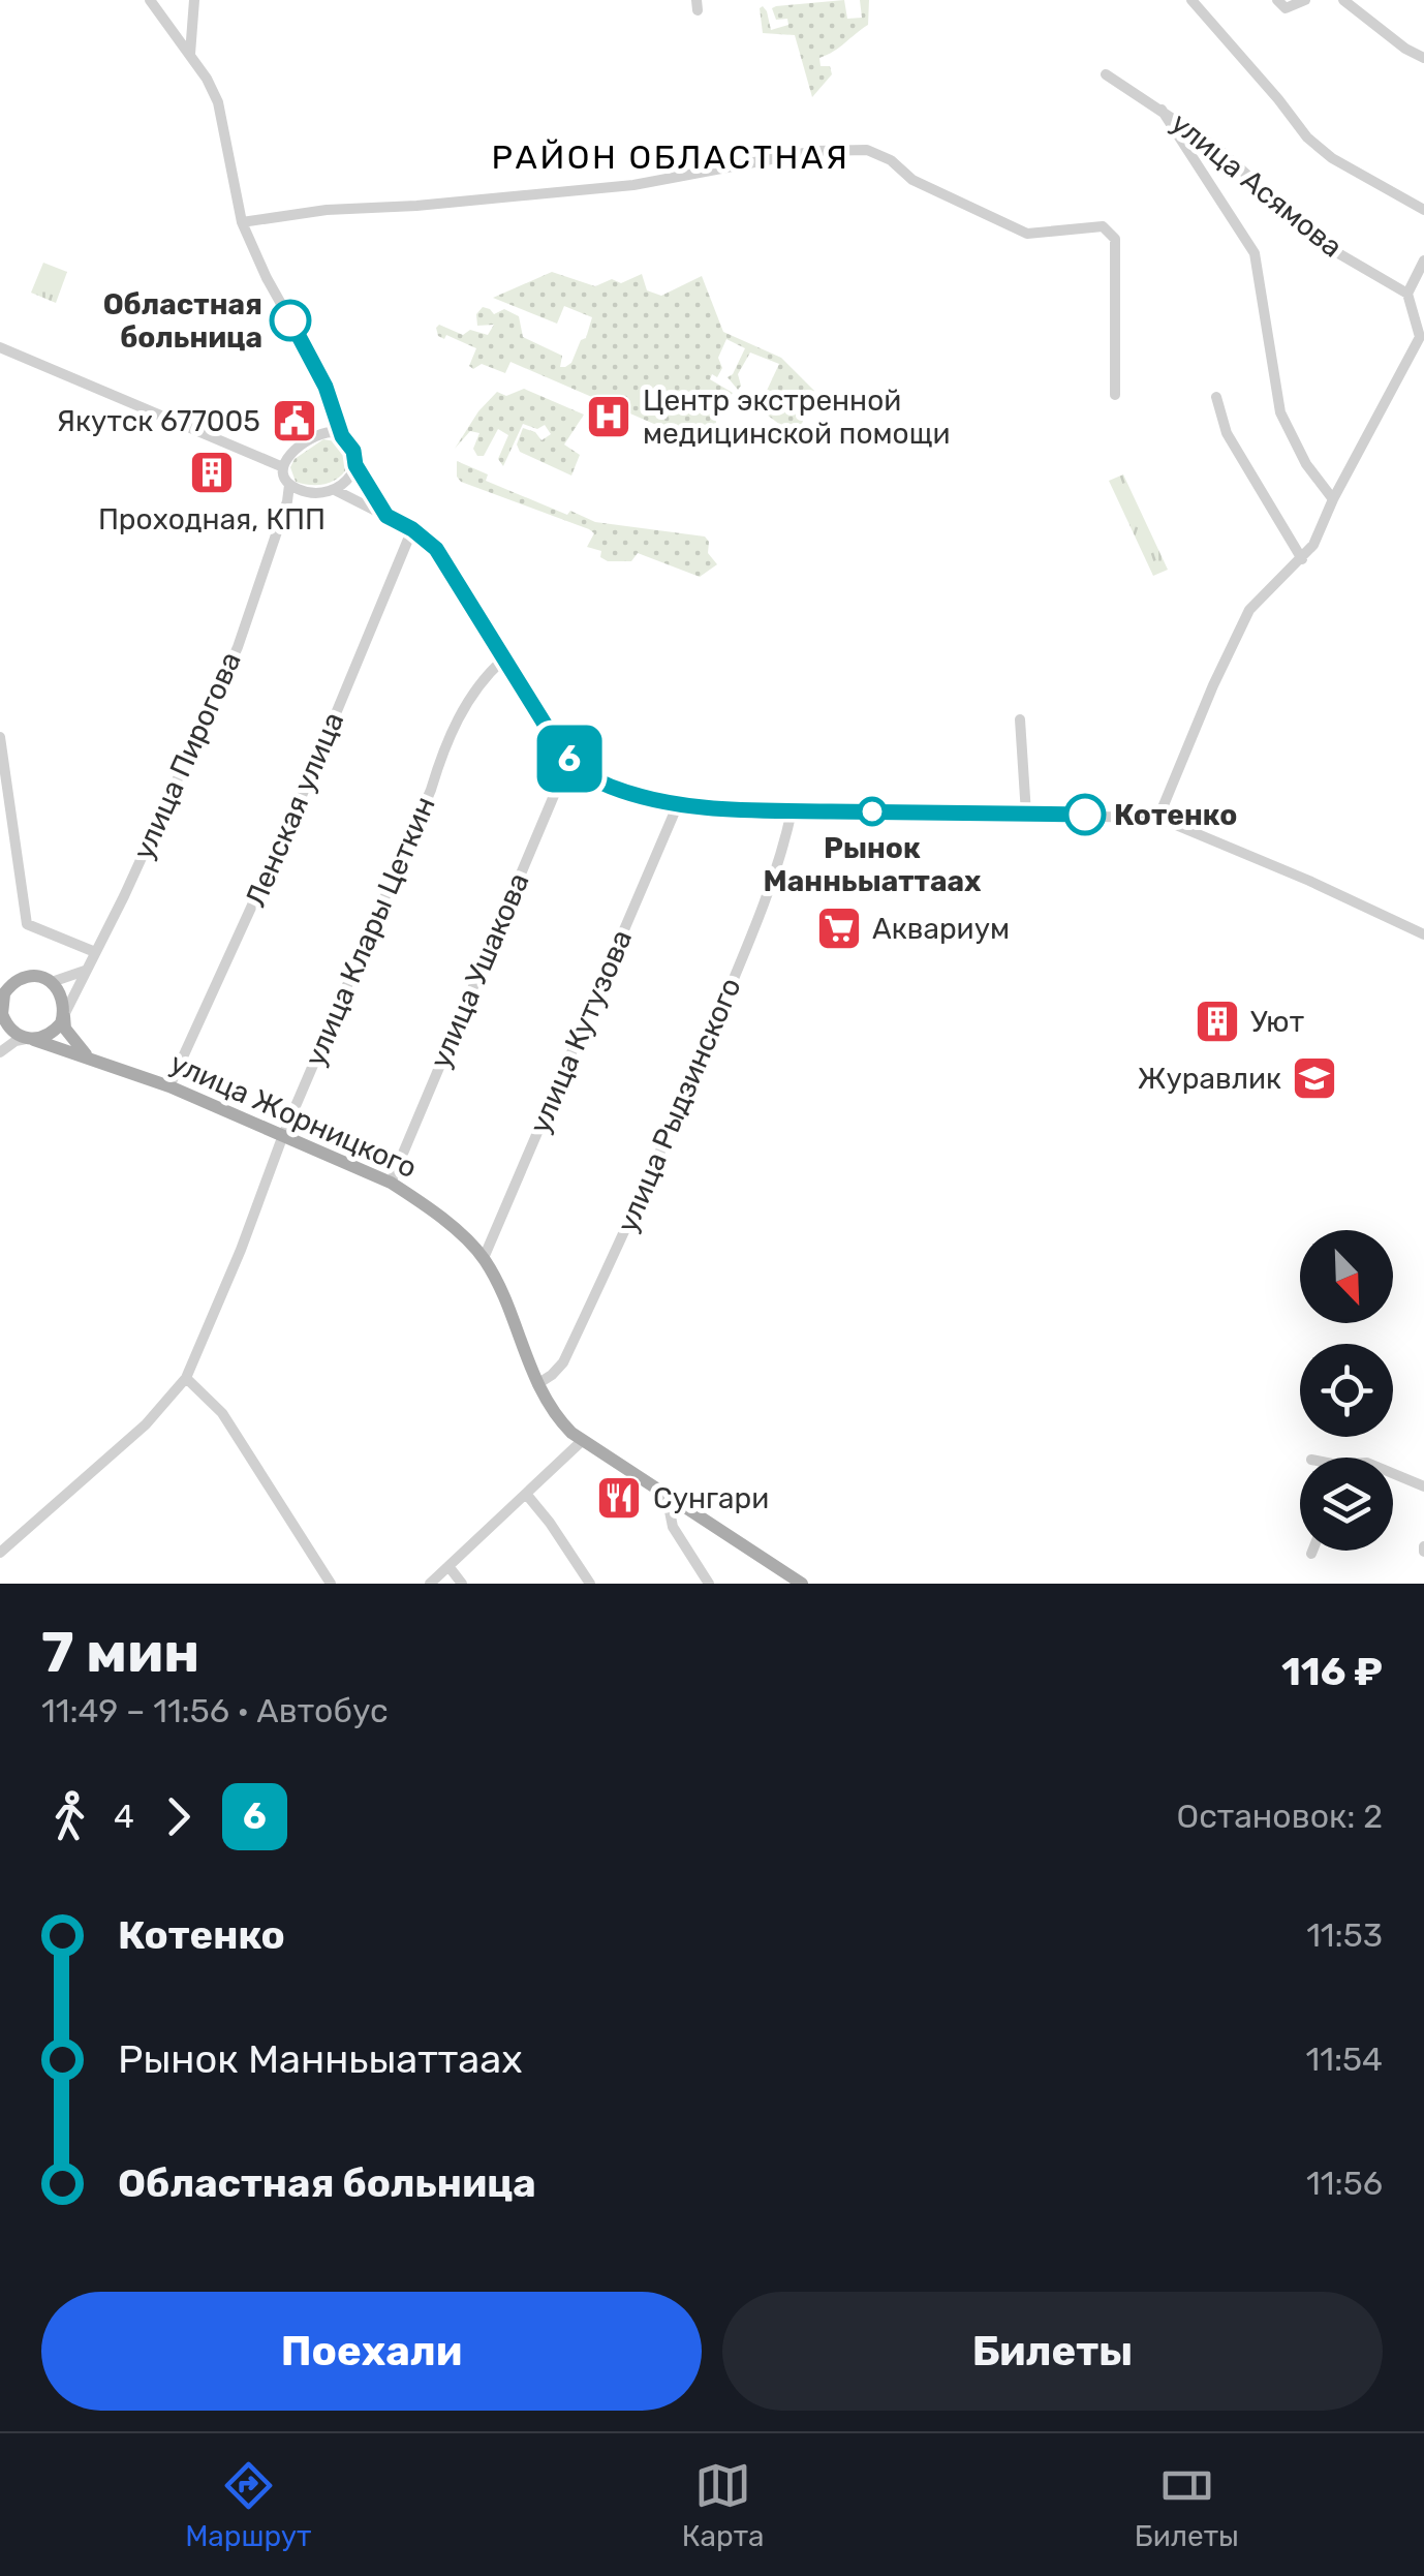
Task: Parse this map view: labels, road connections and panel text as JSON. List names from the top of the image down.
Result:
{
  "streets": {
    "main road": ["улица Жорницкого"],
    "street": [
      "улица Асямова",
      "улица Пирогова",
      "Ленская улица",
      "улица Клары Цеткин",
      "улица Ушакова",
      "улица Кутузова",
      "улица Рыдзинского"
    ]
  },
  "crossings": [
    ["улица Пирогова", "улица Жорницкого"],
    ["Ленская улица", "улица Жорницкого"],
    ["улица Клары Цеткин", "улица Жорницкого"],
    ["улица Ушакова", "улица Жорницкого"],
    ["улица Кутузова", "улица Жорницкого"],
    ["улица Рыдзинского", "улица Жорницкого"]
  ],
  "districts": ["РАЙОН ОБЛАСТНАЯ"],
  "places": {
    "other": ["Областная больница", "Рынок Манньыаттаах", "Котенко"],
    "hospital": ["Центр экстренной медицинской помощи"],
    "public building": ["Якутск 677005"],
    "building": ["Проходная, КПП", "Уют"],
    "supermarket": ["Аквариум"],
    "school or university": ["Журавлик"],
    "restaurant": ["Сунгари"]
  },
  "lines": ["bus line 6"],
  "north": "bottom right",
  "page": {
    "on_map": "6",
    "heading": ["7 мин", "11:49 – 11:56 · Автобус", "116 ₽"],
    "legs": ["4", "6", "Остановок: 2"],
    "list": [
      {
        "name": "Котенко",
        "value": "11:53"
      },
      {
        "name": "Рынок Манньыаттаах",
        "value": "11:54"
      },
      {
        "name": "Областная больница",
        "value": "11:56"
      }
    ],
    "buttons": ["Поехали", "Билеты"],
    "tabs": ["Маршрут", "Карта", "Билеты"]
  }
}
